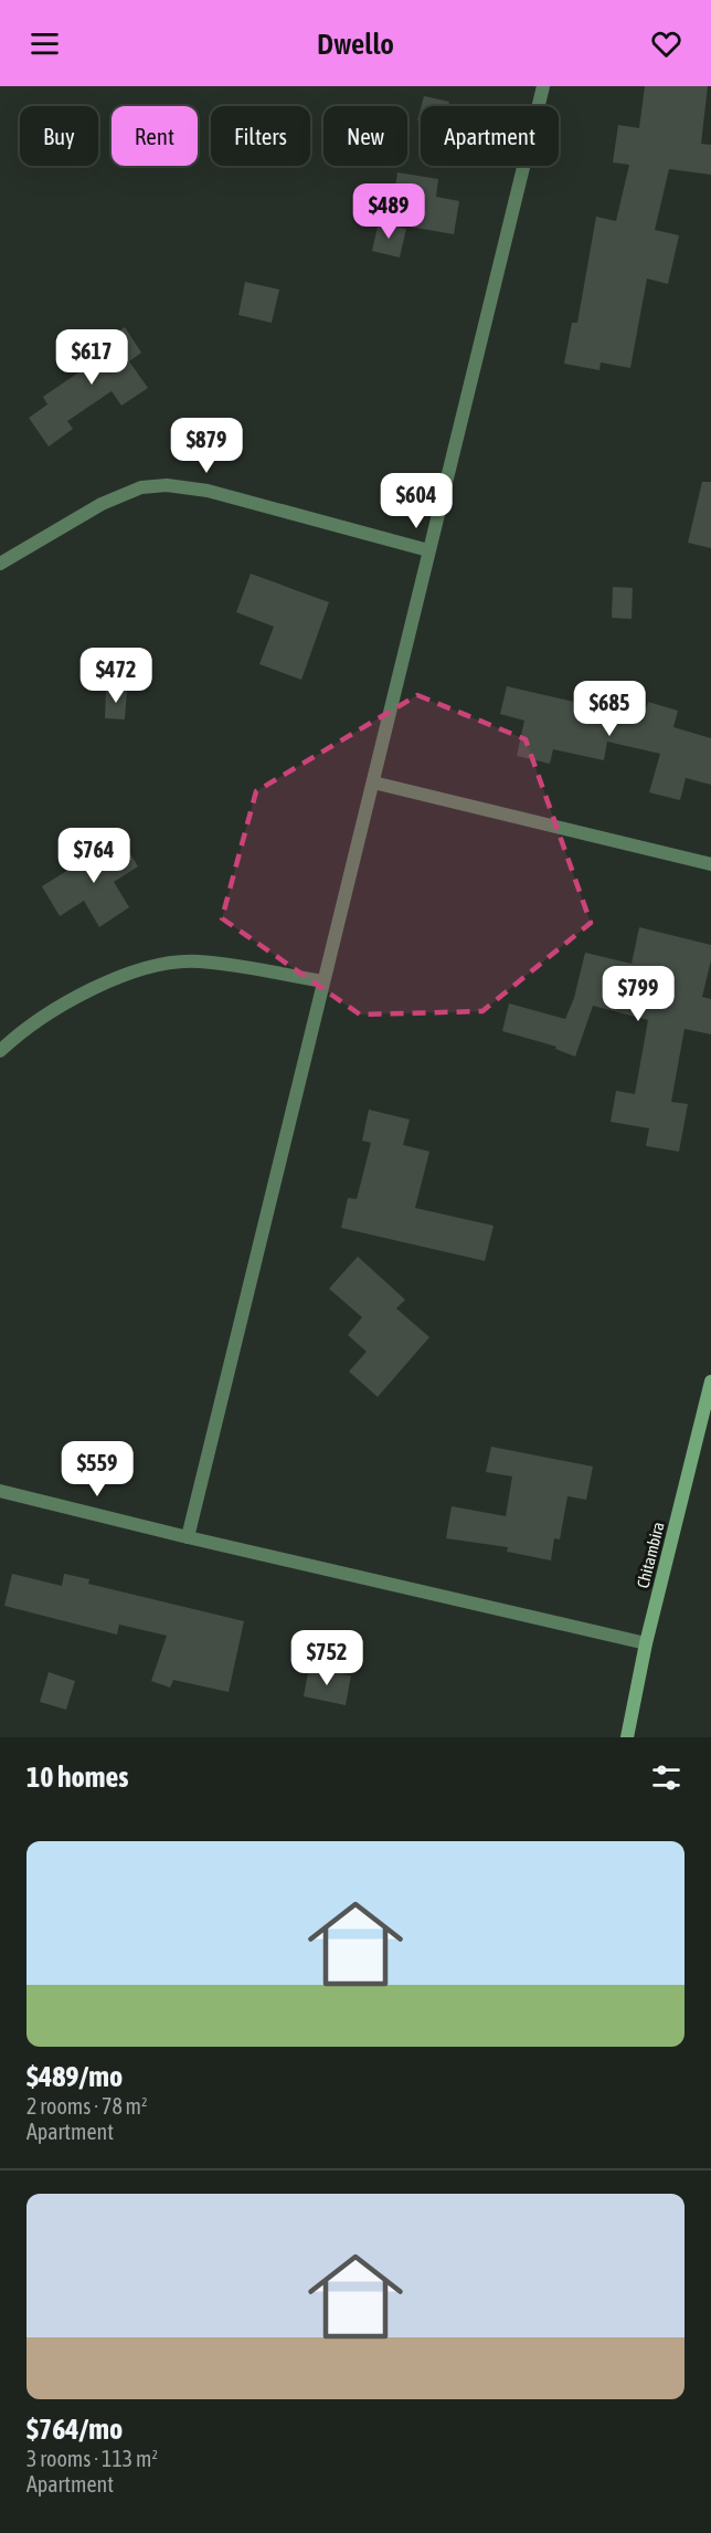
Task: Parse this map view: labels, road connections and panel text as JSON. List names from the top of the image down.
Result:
{
  "streets": {
    "street": ["Chitambira"]
  },
  "page": {
    "header": "Dwello",
    "chip": [
      "Buy",
      "Rent",
      "Filters",
      "New",
      "Apartment"
    ],
    "price": [
      "$489",
      "$617",
      "$879",
      "$604",
      "$472",
      "$685",
      "$764",
      "$799",
      "$559",
      "$752"
    ],
    "heading": "10 homes",
    "list": [
      {
        "name": "$489/mo",
        "note": "2 rooms · 78 m² · Apartment"
      },
      {
        "name": "$764/mo",
        "note": "3 rooms · 113 m² · Apartment"
      }
    ]
  }
}
